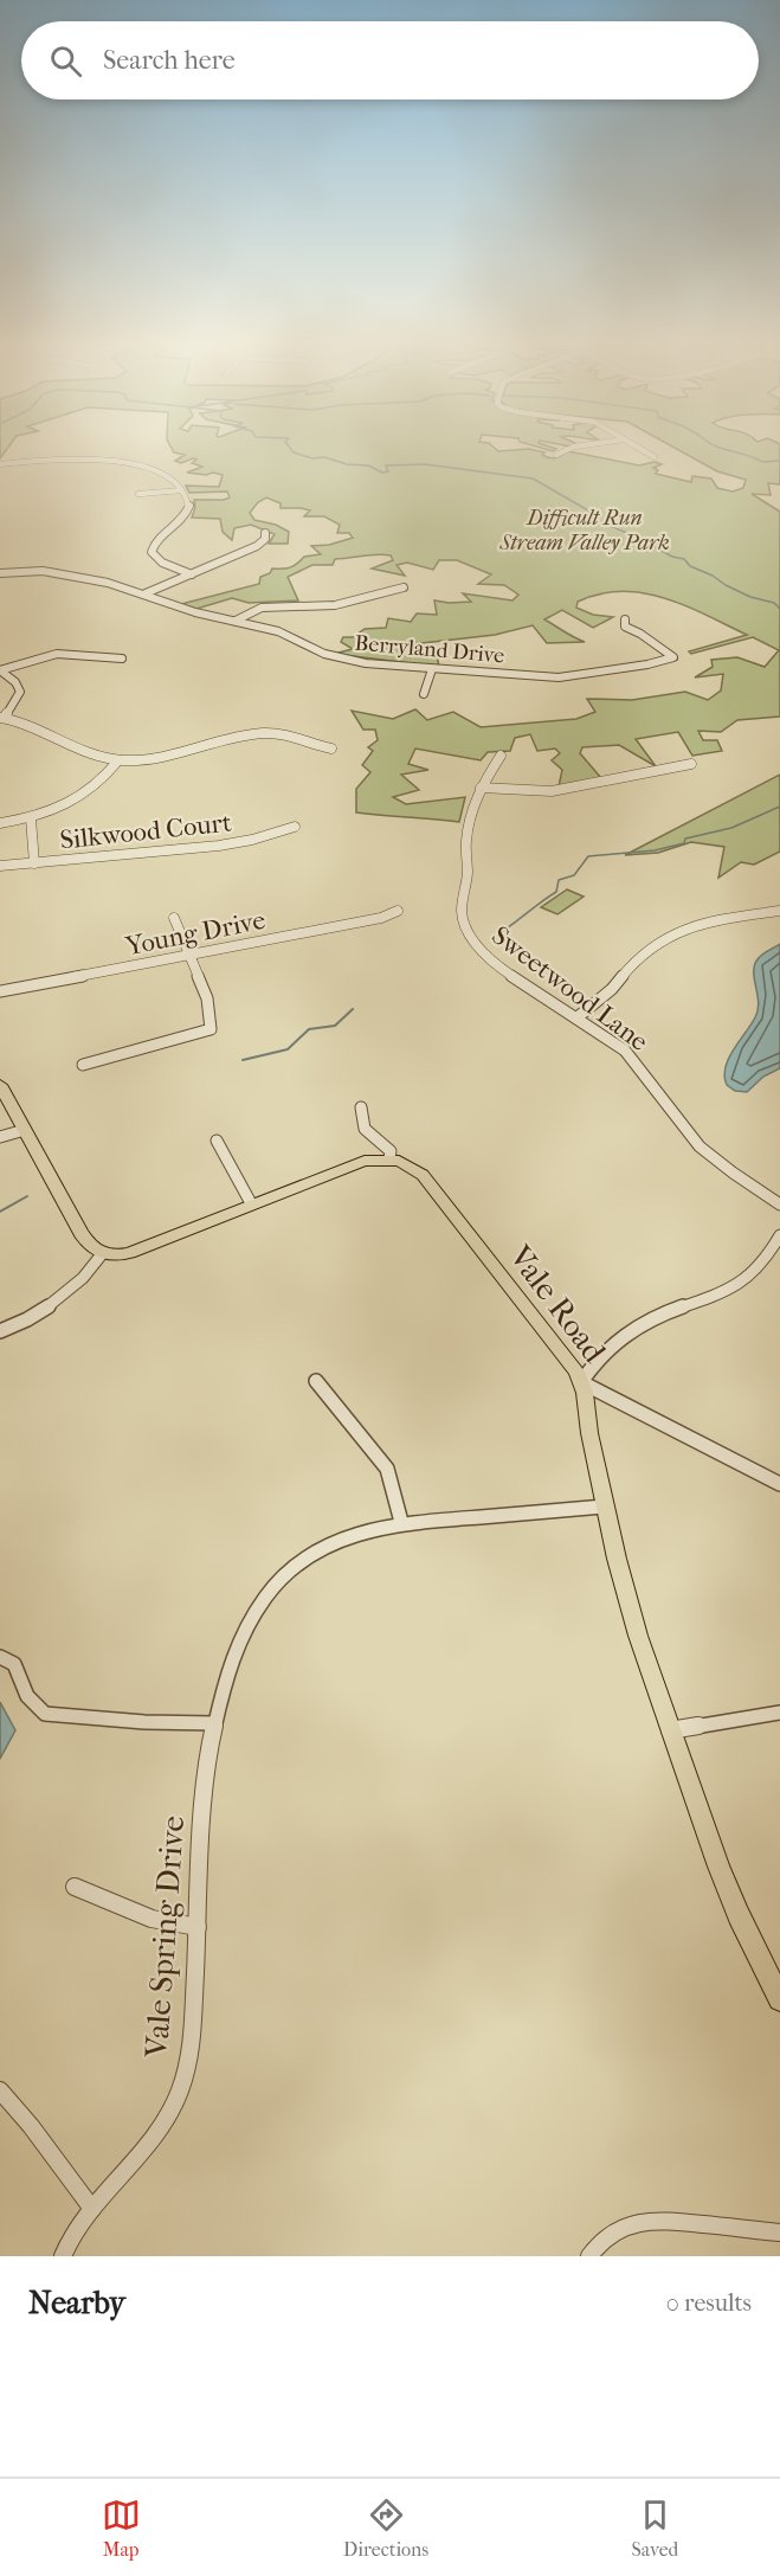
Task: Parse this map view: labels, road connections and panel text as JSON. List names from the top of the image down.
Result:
{
  "streets": {
    "main road": ["Vale Road"],
    "street": [
      "Berryland Drive",
      "Silkwood Court",
      "Young Drive",
      "Sweetwood Lane",
      "Vale Spring Drive"
    ]
  },
  "crossings": [
    ["Vale Road", "Vale Spring Drive"]
  ],
  "parks": ["Difficult Run Stream Valley Park"],
  "page": {
    "search": "Search here",
    "heading": ["Nearby", "0 results"],
    "nav": ["Map", "Directions", "Saved"]
  }
}
